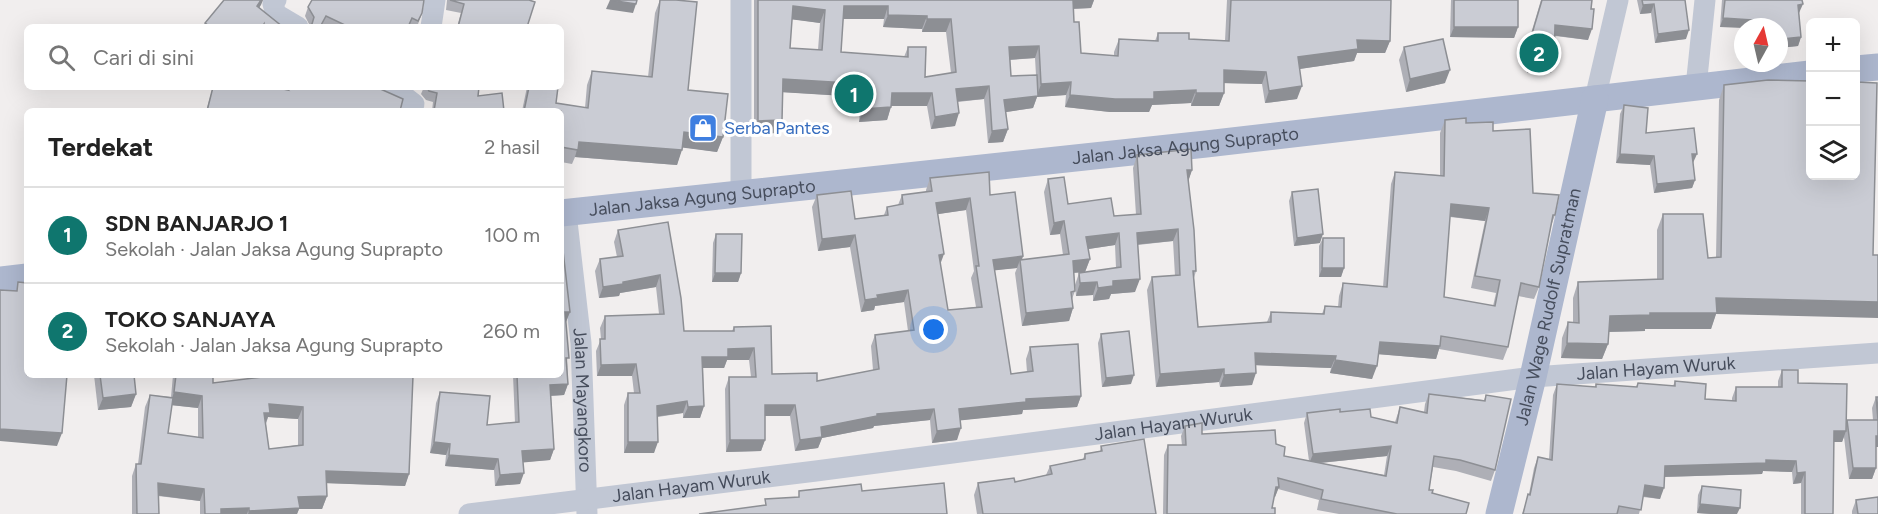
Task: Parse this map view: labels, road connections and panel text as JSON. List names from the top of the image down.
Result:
{
  "streets": {
    "main road": ["Jalan Jaksa Agung Suprapto", "Jalan Wage Rudolf Supratman"],
    "street": ["Jalan Hayam Wuruk", "Jalan Mayangkoro"]
  },
  "crossings": [
    ["Jalan Jaksa Agung Suprapto", "Jalan Wage Rudolf Supratman"],
    ["Jalan Jaksa Agung Suprapto", "Jalan Mayangkoro"],
    ["Jalan Wage Rudolf Supratman", "Jalan Hayam Wuruk"],
    ["Jalan Hayam Wuruk", "Jalan Mayangkoro"]
  ],
  "places": {
    "shop": ["Serba Pantes"]
  },
  "north": "top",
  "page": {
    "map_buttons": ["+", "−"],
    "search": "Cari di sini",
    "pins": ["2", "1"],
    "heading": ["Terdekat", "2 hasil"],
    "list": [
      {
        "mark": "1",
        "name": "SDN BANJARJO 1",
        "note": "Sekolah · Jalan Jaksa Agung Suprapto",
        "value": "100 m"
      },
      {
        "mark": "2",
        "name": "TOKO SANJAYA",
        "note": "Sekolah · Jalan Jaksa Agung Suprapto",
        "value": "260 m"
      }
    ]
  }
}
